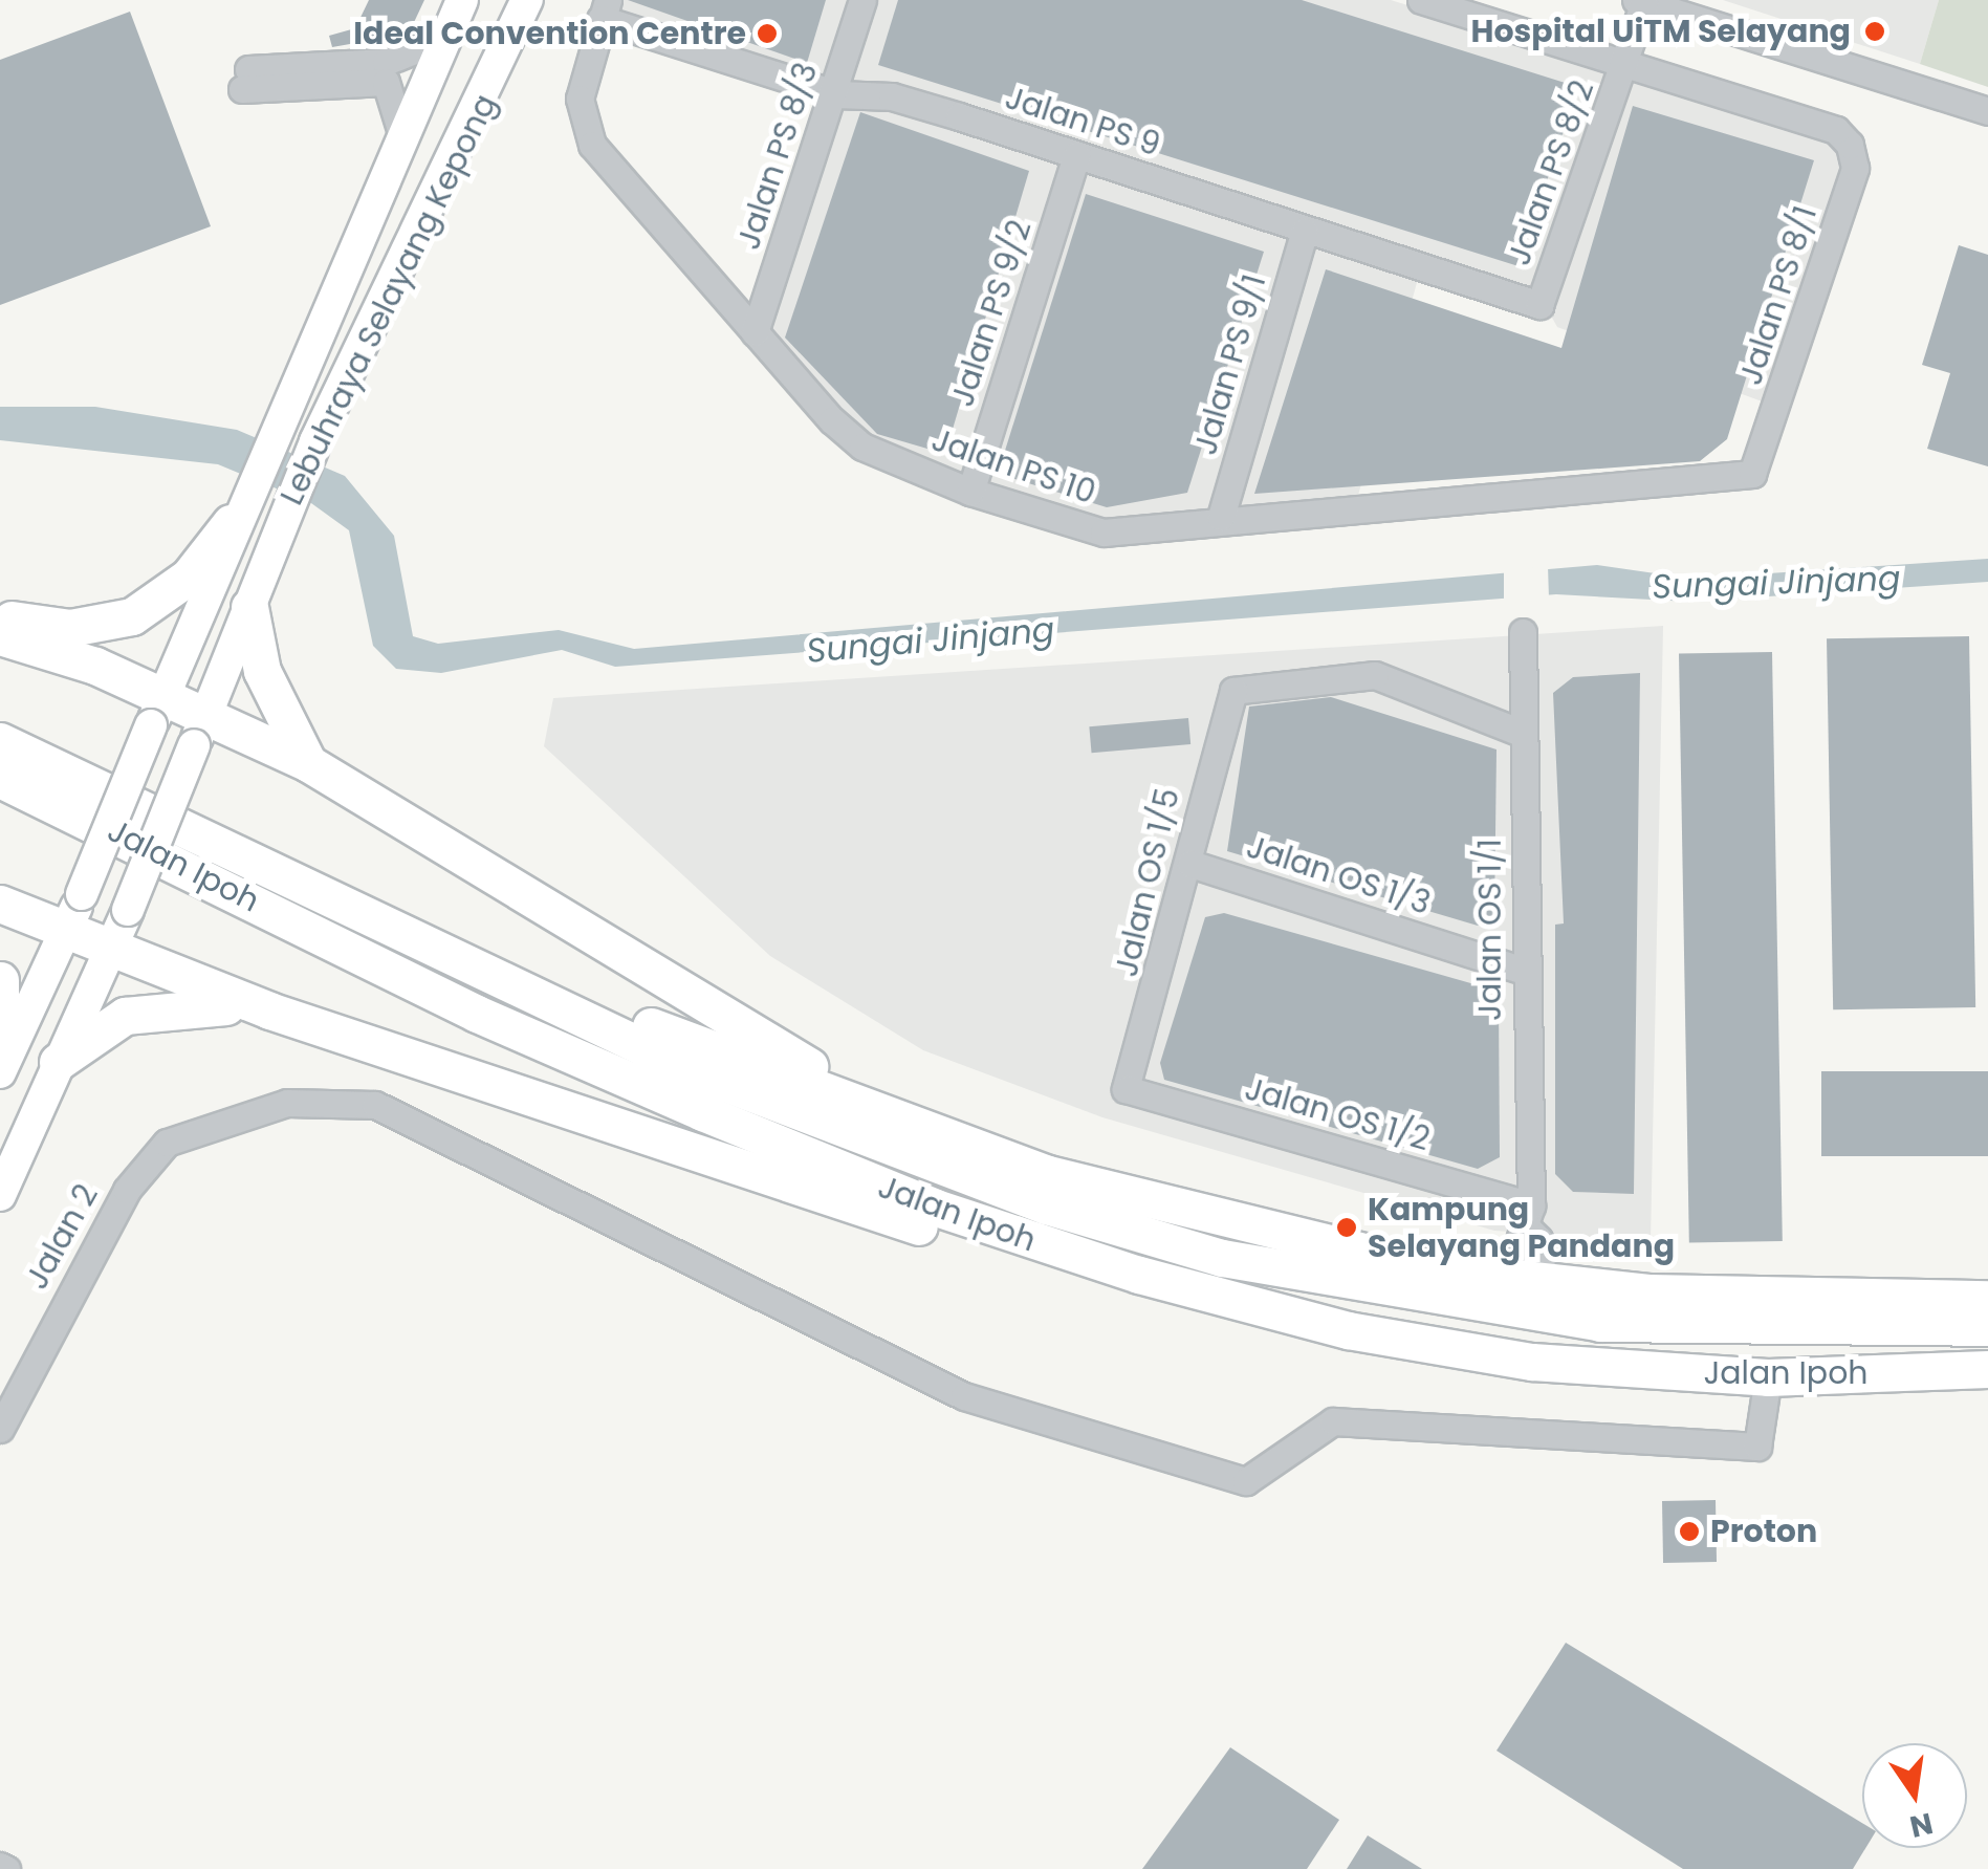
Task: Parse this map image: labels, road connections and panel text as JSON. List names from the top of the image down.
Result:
{
  "streets": {
    "highway": ["Jalan Ipoh"],
    "main road": ["Lebuhraya Selayang Kepong"],
    "street": [
      "Jalan PS 9",
      "Jalan PS 8/3",
      "Jalan PS 8/2",
      "Jalan PS 8/1",
      "Jalan PS 9/2",
      "Jalan PS 9/1",
      "Jalan PS 10",
      "Jalan OS 1/3",
      "Jalan OS 1/5",
      "Jalan OS 1/1",
      "Jalan OS 1/2",
      "Jalan 2"
    ]
  },
  "crossings": [
    ["Jalan PS 9", "Jalan PS 8/3"],
    ["Jalan PS 9", "Jalan PS 8/2"],
    ["Jalan PS 9", "Jalan PS 9/2"],
    ["Jalan PS 9", "Jalan PS 9/1"],
    ["Jalan PS 9", "Jalan PS 10"],
    ["Jalan PS 8/3", "Jalan PS 10"],
    ["Jalan PS 8/2", "Jalan PS 8/1"],
    ["Jalan PS 8/1", "Jalan PS 10"],
    ["Jalan PS 9/2", "Jalan PS 10"],
    ["Jalan PS 9/1", "Jalan PS 10"],
    ["Jalan Ipoh", "Jalan 2"],
    ["Jalan OS 1/3", "Jalan OS 1/5"],
    ["Jalan OS 1/3", "Jalan OS 1/1"],
    ["Jalan OS 1/5", "Jalan OS 1/1"],
    ["Jalan OS 1/5", "Jalan OS 1/2"],
    ["Jalan OS 1/1", "Jalan OS 1/2"]
  ],
  "water": ["Sungai Jinjang"],
  "places": [
    "Hospital UiTM Selayang",
    "Ideal Convention Centre",
    "Kampung Selayang Pandang",
    "Proton"
  ],
  "north": "bottom"
}
